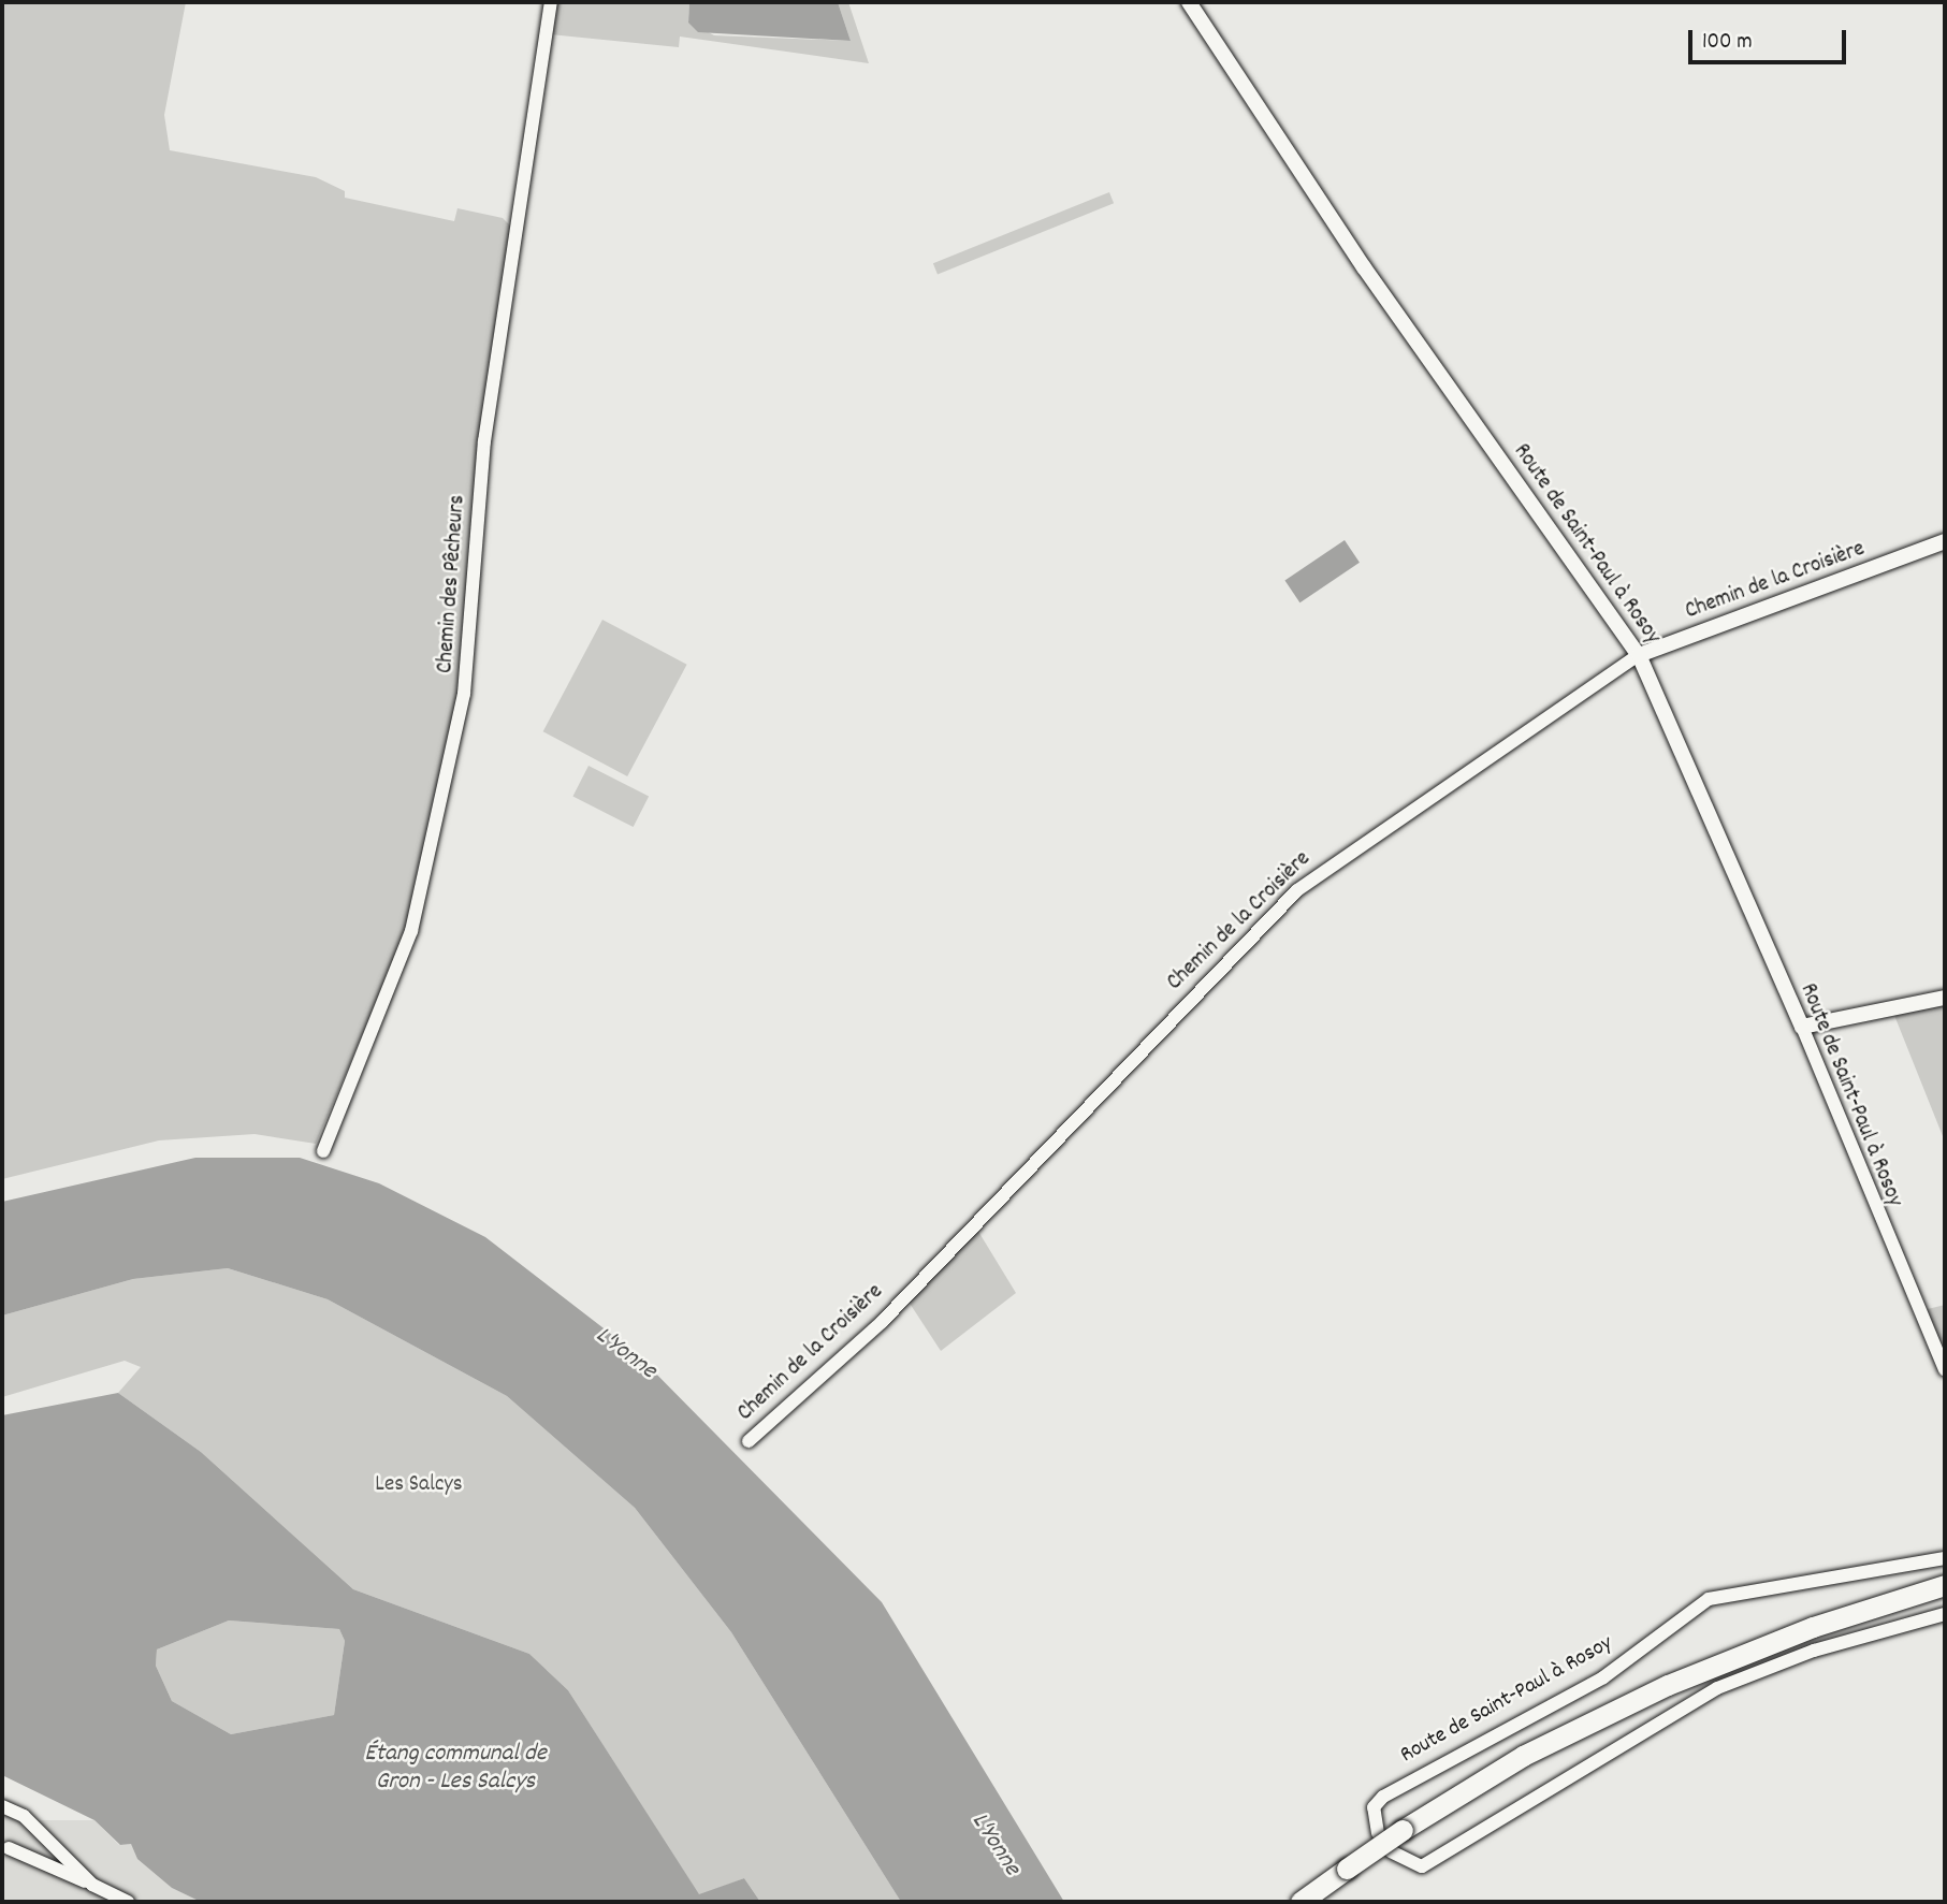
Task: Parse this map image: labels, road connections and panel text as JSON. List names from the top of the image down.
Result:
{
  "streets": {
    "street": ["Route de Saint-Paul à Rosoy", "Chemin de la Croisière", "Chemin des Pêcheurs"]
  },
  "crossings": [
    ["Route de Saint-Paul à Rosoy", "Chemin de la Croisière"]
  ],
  "water": ["L'Yonne", "Étang communal de Gron - Les Salcys"],
  "parks": ["Les Salcys"],
  "scale_bar": "100 m"
}
